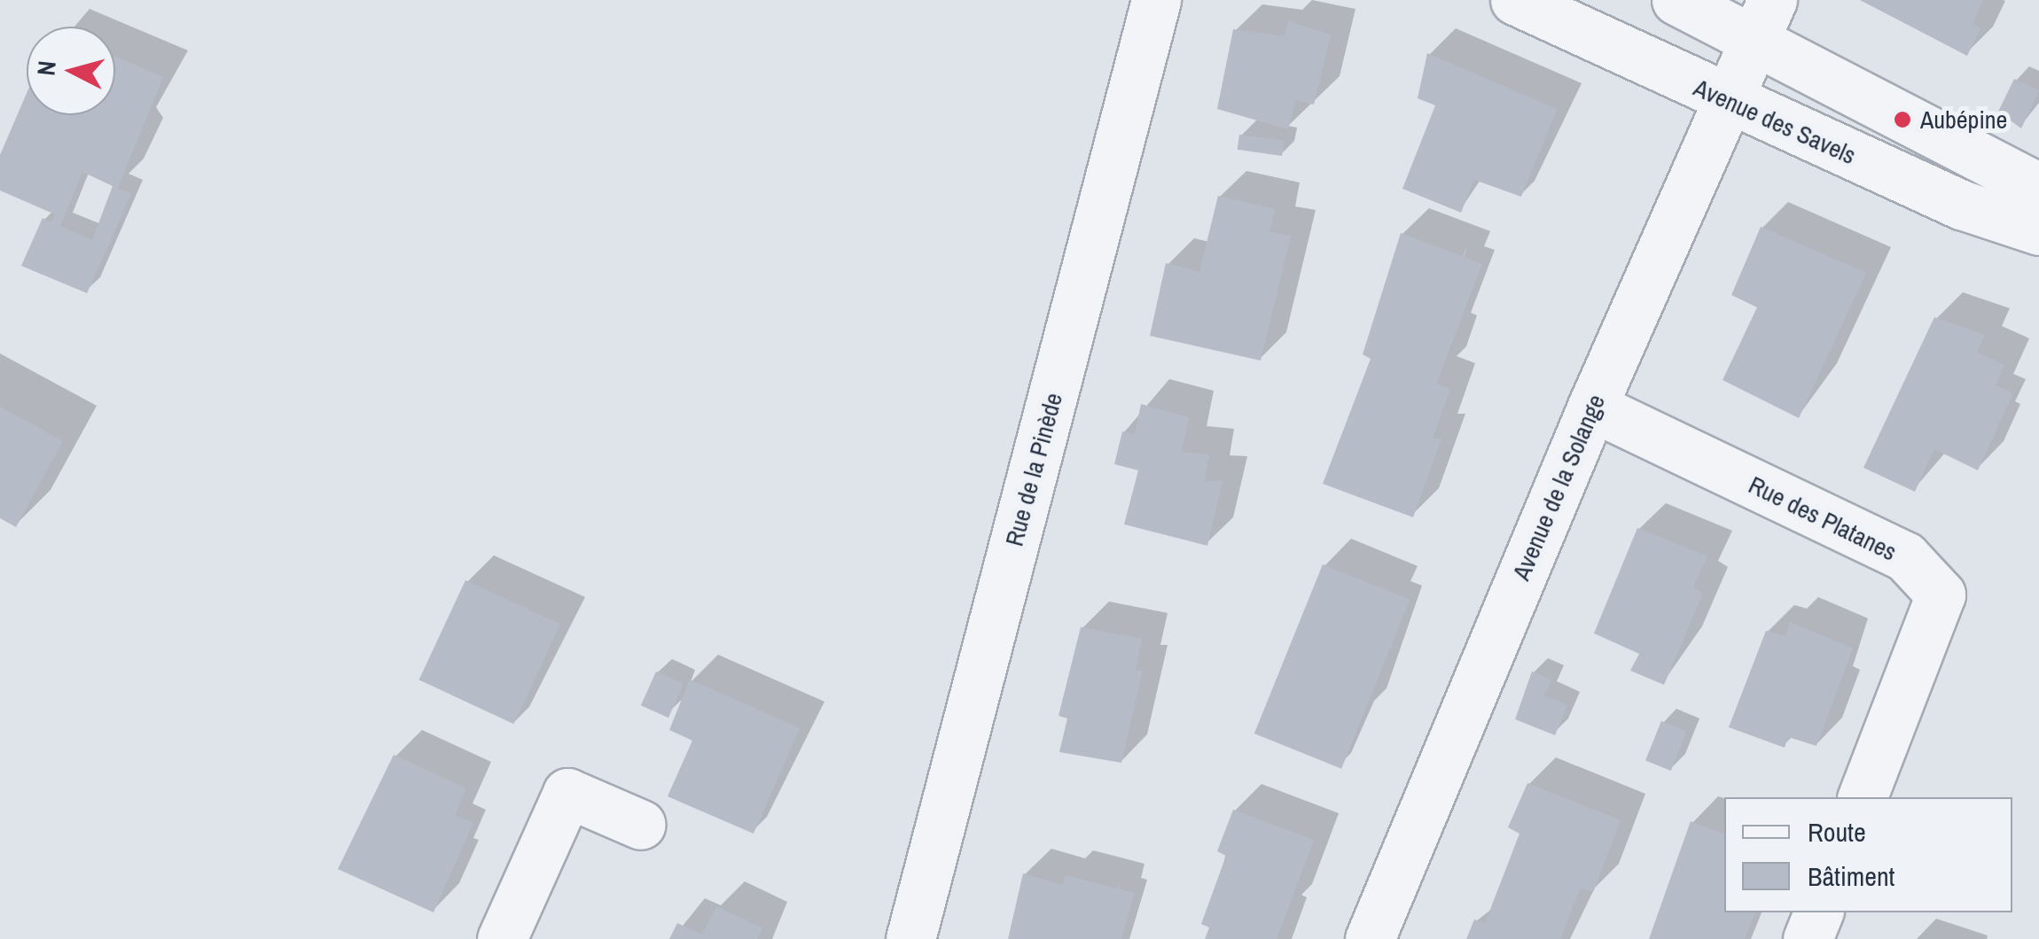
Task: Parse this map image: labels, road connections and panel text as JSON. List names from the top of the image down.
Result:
{
  "streets": {
    "street": [
      "Avenue des Savels",
      "Rue de la Pinède",
      "Avenue de la Solange",
      "Rue des Platanes"
    ]
  },
  "crossings": [
    ["Avenue des Savels", "Avenue de la Solange"],
    ["Avenue de la Solange", "Rue des Platanes"]
  ],
  "places": ["Aubépine"],
  "legend": ["Route", "Bâtiment"],
  "north": "left"
}
